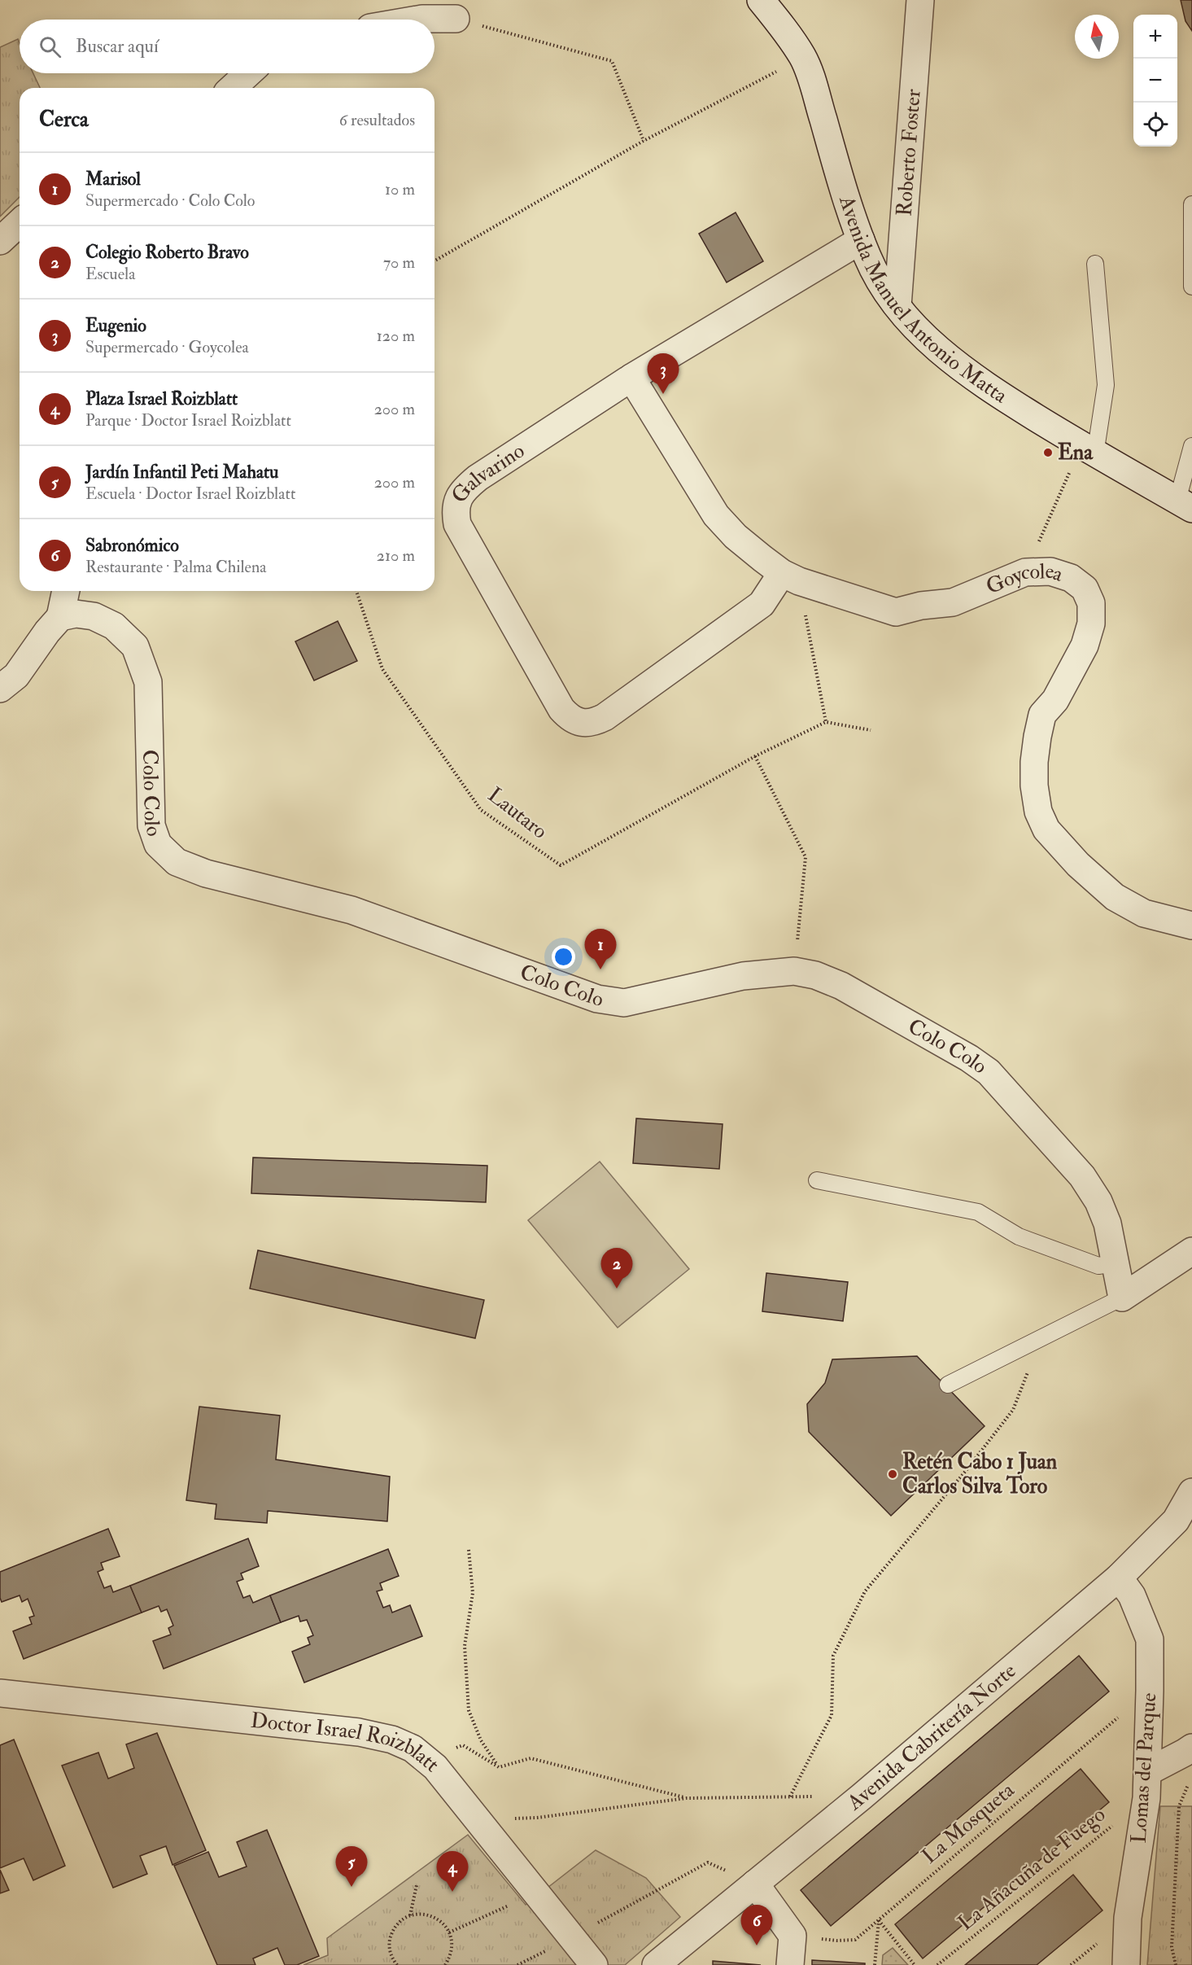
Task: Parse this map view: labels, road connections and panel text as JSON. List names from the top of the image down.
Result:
{
  "streets": {
    "street": [
      "Roberto Foster",
      "Avenida Manuel Antonio Matta",
      "Galvarino",
      "Goycolea",
      "Colo Colo",
      "Avenida Cabritería Norte",
      "Doctor Israel Roizblatt",
      "Lomas del Parque"
    ],
    "path": ["Lautaro", "La Mosqueta", "La Añacuña de Fuego"]
  },
  "crossings": [
    ["Roberto Foster", "Avenida Manuel Antonio Matta"],
    ["Avenida Manuel Antonio Matta", "Galvarino"],
    ["Galvarino", "Goycolea"],
    ["Avenida Cabritería Norte", "Lomas del Parque"],
    ["Lomas del Parque", "La Mosqueta"],
    ["Lomas del Parque", "La Añacuña de Fuego"]
  ],
  "places": ["Ena", "Retén Cabo 1 Juan Carlos Silva Toro"],
  "north": "top",
  "page": {
    "map_buttons": ["+", "−"],
    "search": "Buscar aquí",
    "heading": ["Cerca", "6 resultados"],
    "list": [
      {
        "mark": "1",
        "name": "Marisol",
        "note": "Supermercado · Colo Colo",
        "value": "10 m"
      },
      {
        "mark": "2",
        "name": "Colegio Roberto Bravo",
        "note": "Escuela",
        "value": "70 m"
      },
      {
        "mark": "3",
        "name": "Eugenio",
        "note": "Supermercado · Goycolea",
        "value": "120 m"
      },
      {
        "mark": "4",
        "name": "Plaza Israel Roizblatt",
        "note": "Parque · Doctor Israel Roizblatt",
        "value": "200 m"
      },
      {
        "mark": "5",
        "name": "Jardín Infantil Peti Mahatu",
        "note": "Escuela · Doctor Israel Roizblatt",
        "value": "200 m"
      },
      {
        "mark": "6",
        "name": "Sabronómico",
        "note": "Restaurante · Palma Chilena",
        "value": "210 m"
      }
    ],
    "pins": [
      "3",
      "1",
      "2",
      "5",
      "4",
      "6"
    ]
  }
}
